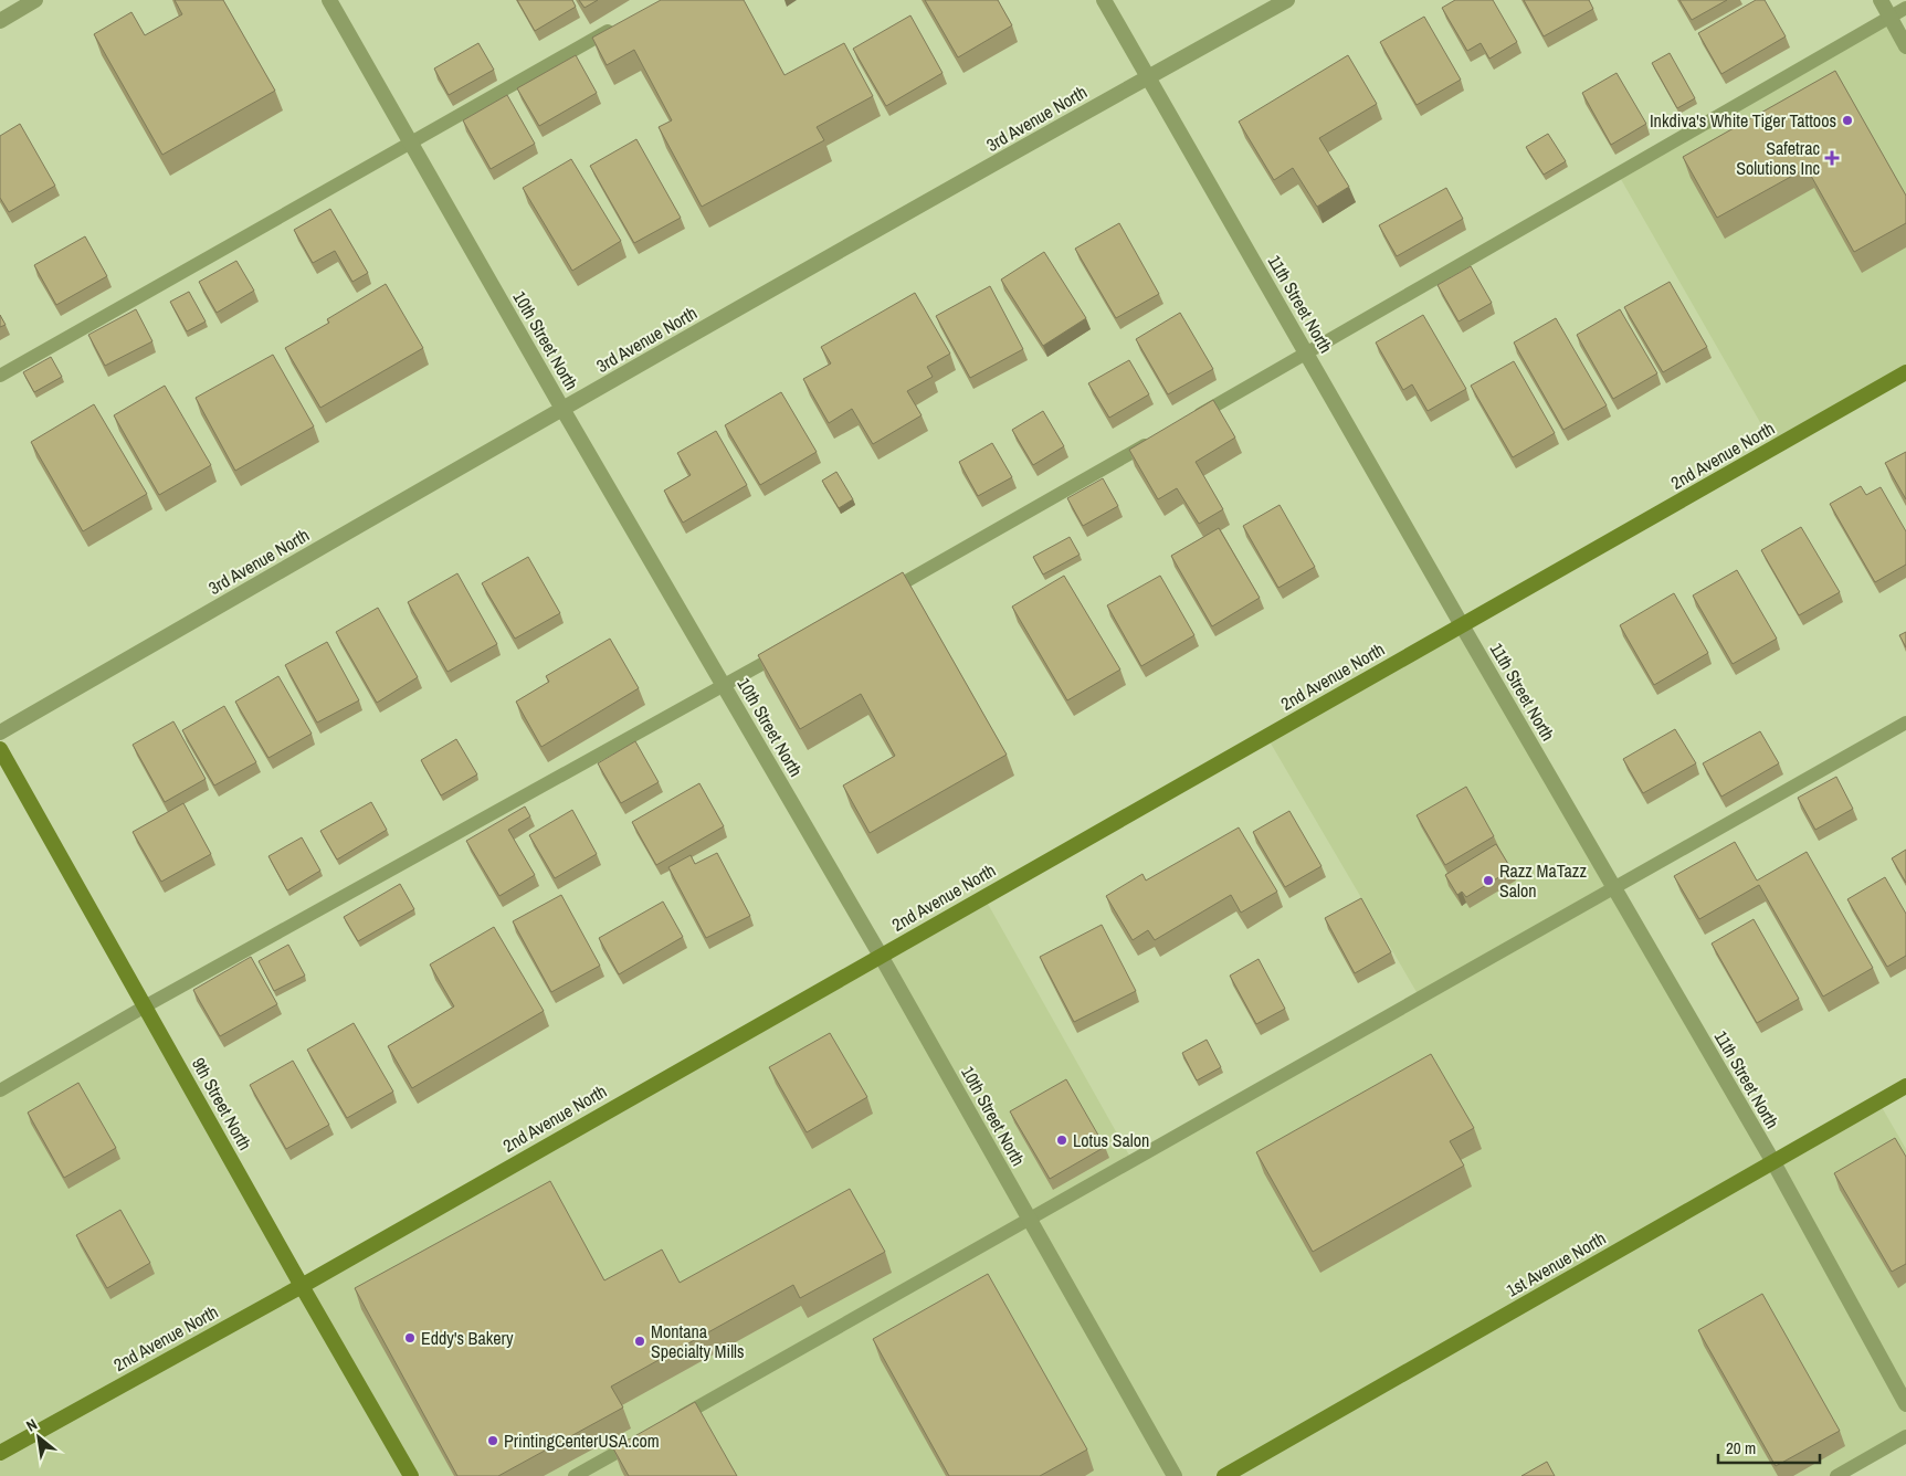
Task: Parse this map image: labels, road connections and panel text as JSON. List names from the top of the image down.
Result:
{
  "streets": {
    "main road": ["2nd Avenue North", "9th Street North", "1st Avenue North"],
    "street": ["3rd Avenue North", "11th Street North", "10th Street North"]
  },
  "crossings": [
    ["3rd Avenue North", "11th Street North"],
    ["3rd Avenue North", "10th Street North"],
    ["11th Street North", "2nd Avenue North"],
    ["11th Street North", "1st Avenue North"],
    ["10th Street North", "2nd Avenue North"],
    ["2nd Avenue North", "9th Street North"]
  ],
  "places": {
    "other": [
      "Inkdiva's White Tiger Tattoos",
      "Razz MaTazz Salon",
      "Lotus Salon",
      "Eddy's Bakery",
      "Montana Specialty Mills",
      "PrintingCenterUSA.com"
    ],
    "health": ["Safetrac Solutions Inc"]
  },
  "scale_bar": "20 m",
  "north": "top left"
}
